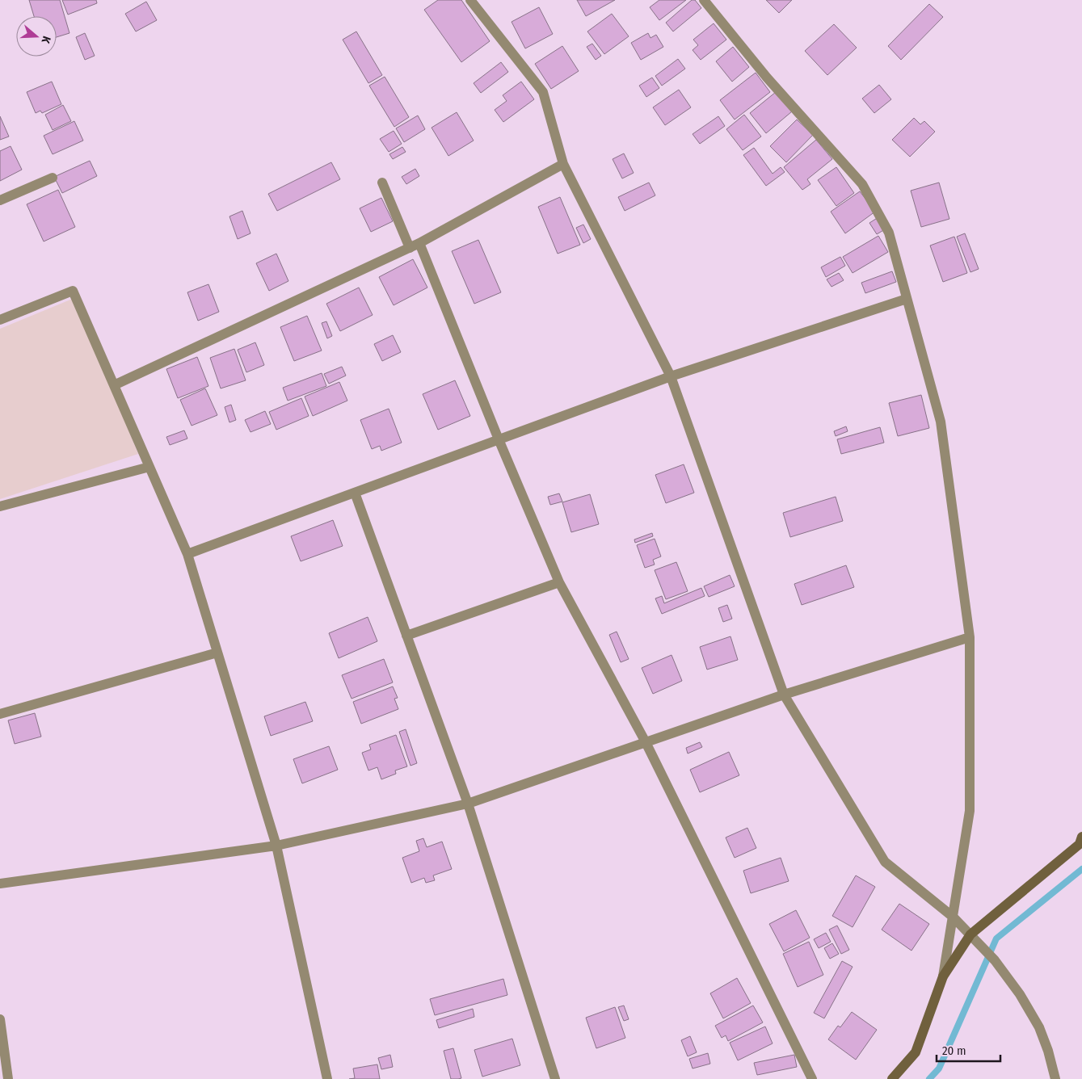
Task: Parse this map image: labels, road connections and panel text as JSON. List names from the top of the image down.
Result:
{
  "scale_bar": "20 m",
  "north": "right"
}
